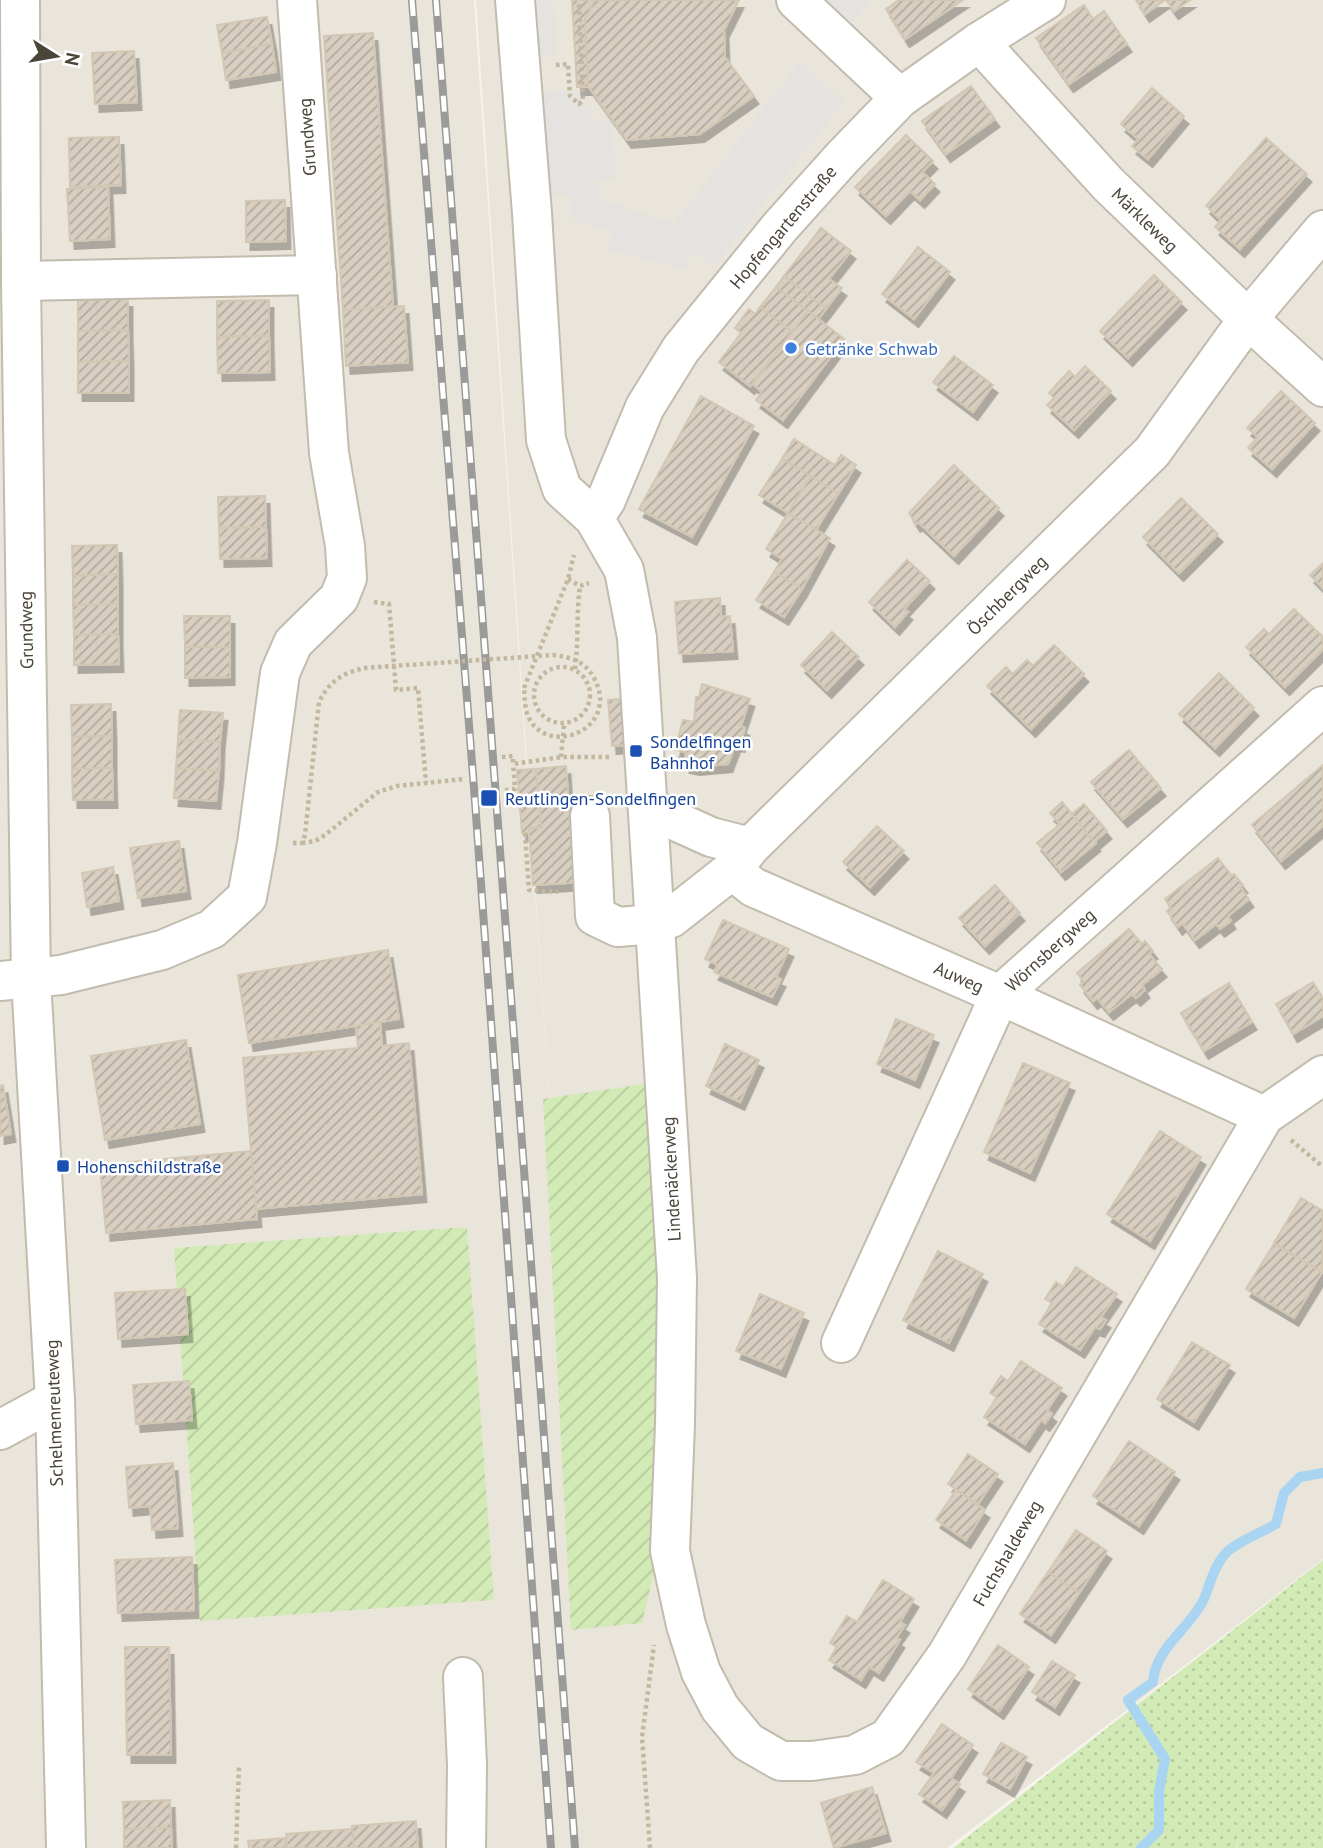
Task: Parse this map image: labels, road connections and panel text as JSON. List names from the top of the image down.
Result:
{
  "streets": {
    "street": [
      "Grundweg",
      "Märkleweg",
      "Hopfengartenstraße",
      "Öschbergweg",
      "Wörnsbergweg",
      "Auweg",
      "Lindenäckerweg",
      "Schelmenreuteweg",
      "Fuchshaldeweg"
    ]
  },
  "crossings": [
    ["Grundweg", "Schelmenreuteweg"],
    ["Märkleweg", "Hopfengartenstraße"],
    ["Märkleweg", "Öschbergweg"],
    ["Hopfengartenstraße", "Lindenäckerweg"],
    ["Öschbergweg", "Auweg"],
    ["Öschbergweg", "Lindenäckerweg"],
    ["Wörnsbergweg", "Auweg"],
    ["Auweg", "Lindenäckerweg"],
    ["Auweg", "Fuchshaldeweg"],
    ["Lindenäckerweg", "Fuchshaldeweg"]
  ],
  "places": {
    "other": ["Getränke Schwab"],
    "transit": ["Sondelfingen Bahnhof", "Reutlingen-Sondelfingen", "Hohenschildstraße"]
  },
  "north": "right"
}
